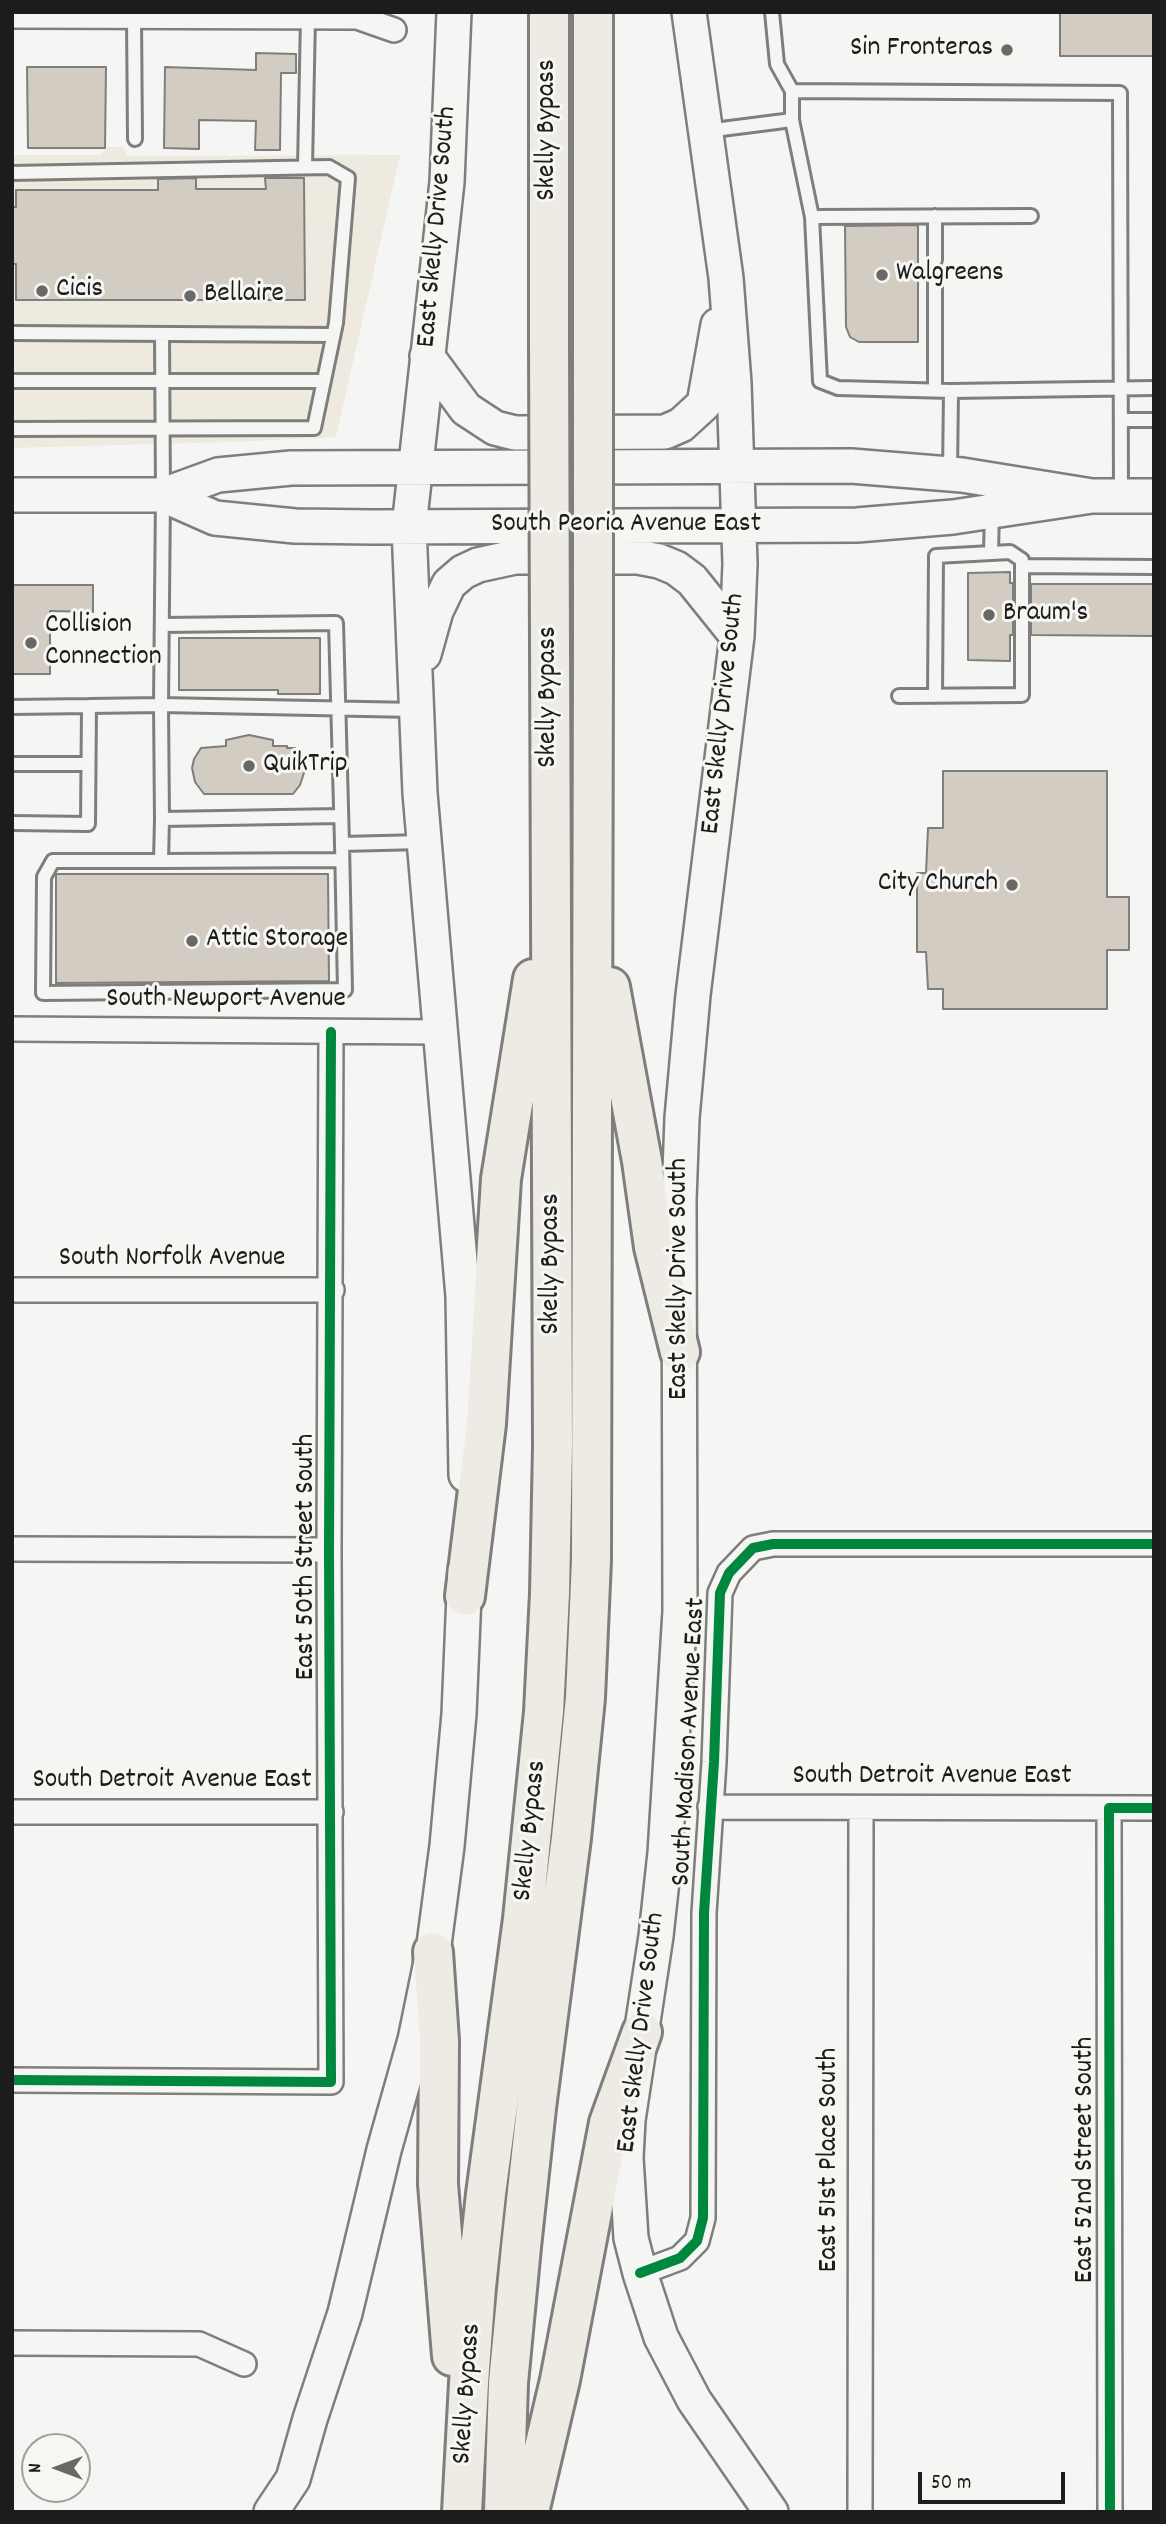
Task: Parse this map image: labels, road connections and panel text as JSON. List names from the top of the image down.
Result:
{
  "streets": {
    "highway": ["Skelly Bypass"],
    "main road": ["East Skelly Drive South", "South Peoria Avenue East"],
    "street": [
      "South Newport Avenue",
      "South Norfolk Avenue",
      "East 50th Street South",
      "South Madison Avenue East",
      "South Detroit Avenue East",
      "East 51st Place South",
      "East 52nd Street South"
    ]
  },
  "crossings": [
    ["East Skelly Drive South", "South Peoria Avenue East"],
    ["East Skelly Drive South", "South Newport Avenue"],
    ["East Skelly Drive South", "South Madison Avenue East"],
    ["South Newport Avenue", "East 50th Street South"],
    ["South Norfolk Avenue", "East 50th Street South"],
    ["East 50th Street South", "South Detroit Avenue East"],
    ["South Madison Avenue East", "South Detroit Avenue East"],
    ["South Detroit Avenue East", "East 51st Place South"],
    ["South Detroit Avenue East", "East 52nd Street South"]
  ],
  "places": [
    "Sin Fronteras",
    "Walgreens",
    "Cicis",
    "Bellaire",
    "Braum's",
    "Collision Connection",
    "QuikTrip",
    "City Church",
    "Attic Storage"
  ],
  "scale_bar": "50 m",
  "north": "left"
}
